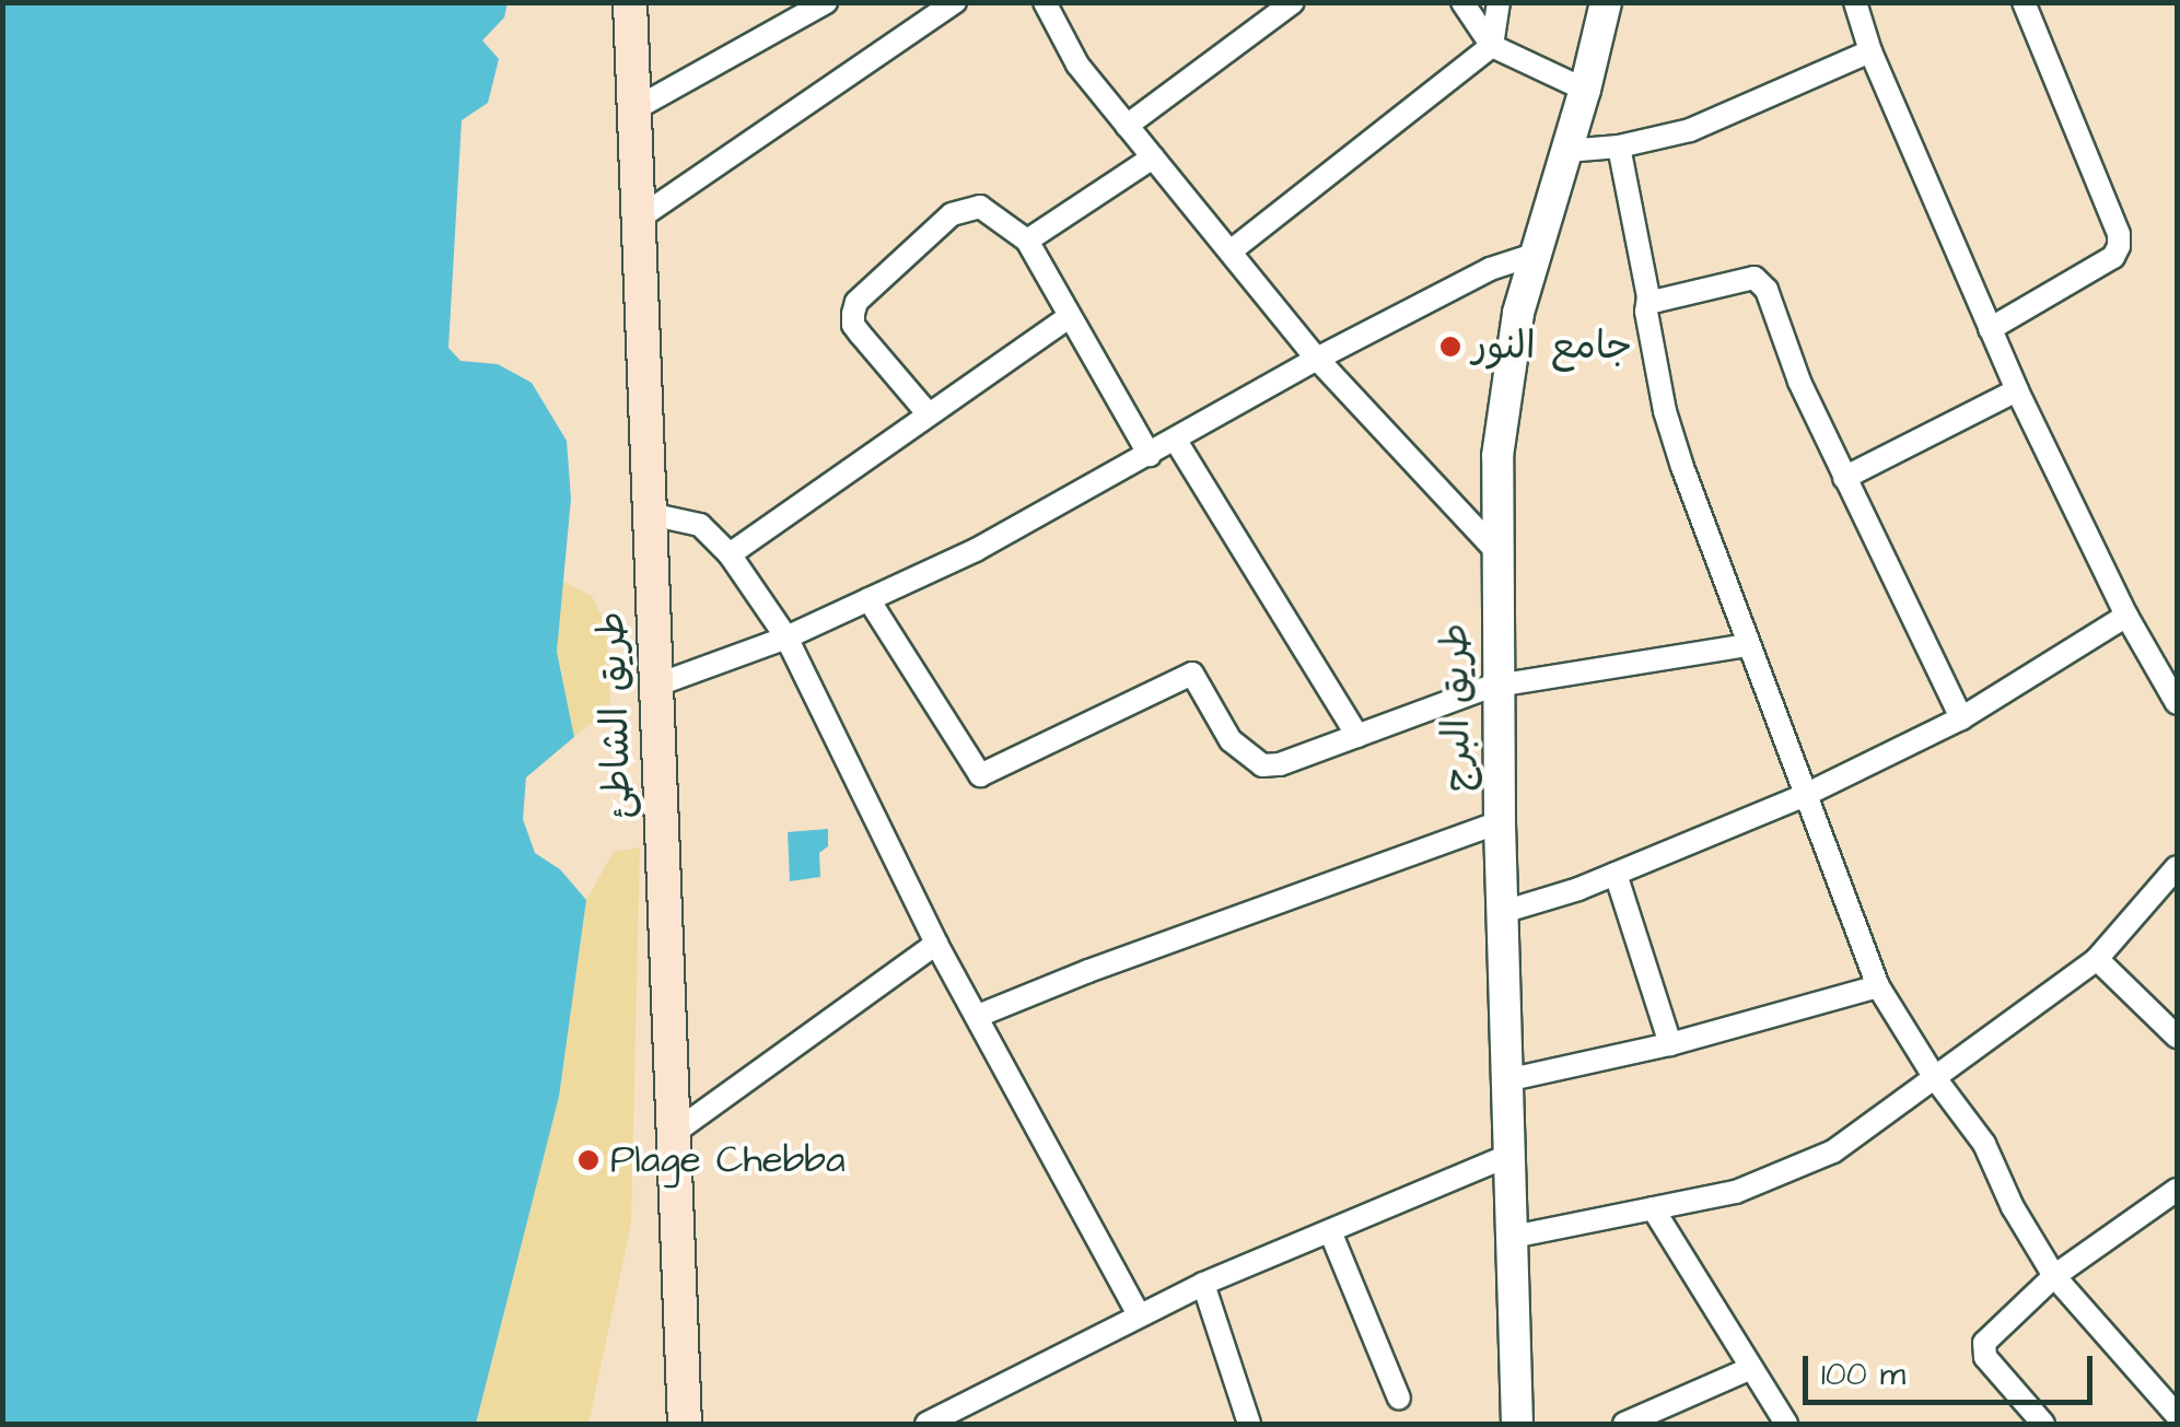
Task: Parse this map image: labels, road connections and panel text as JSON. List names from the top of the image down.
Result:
{
  "streets": {
    "main road": ["طريق الشاطئ"],
    "street": ["طريق البرج"]
  },
  "places": ["جامع النور", "Plage Chebba"],
  "scale_bar": "100 m"
}
